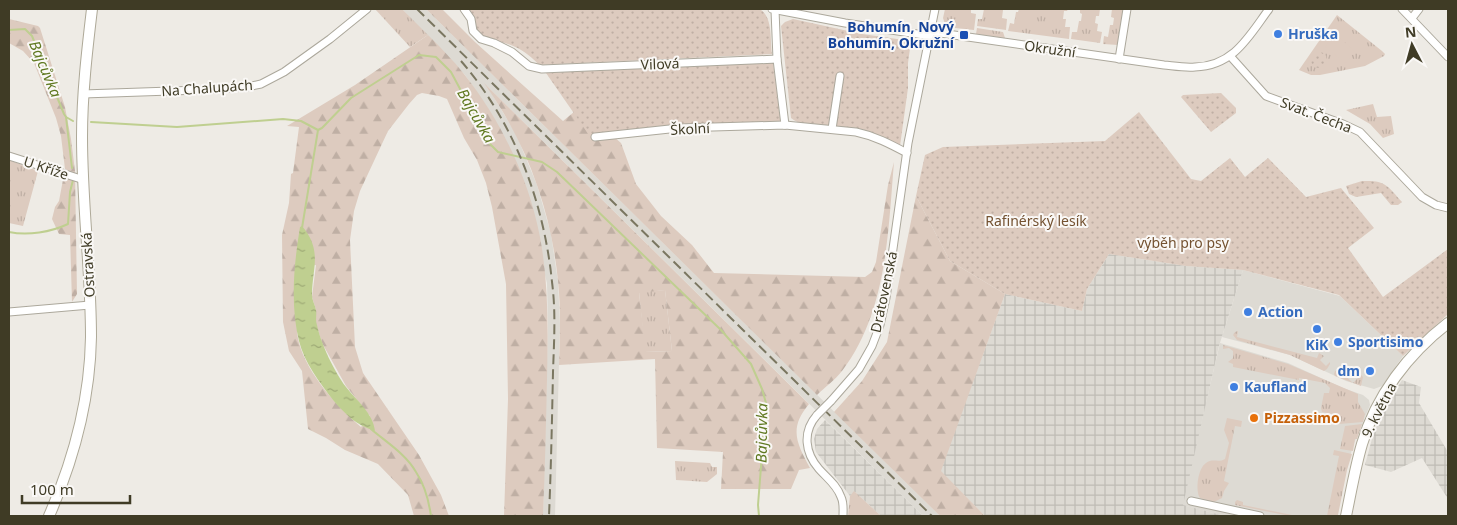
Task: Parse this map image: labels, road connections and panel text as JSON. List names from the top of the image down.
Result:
{
  "streets": {
    "main road": ["Ostravská", "9. května"],
    "street": [
      "Okružní",
      "Vilová",
      "Na Chalupách",
      "Svat. Čecha",
      "Školní",
      "U Kříže",
      "Drátovenská"
    ]
  },
  "crossings": [
    ["Okružní", "Svat. Čecha"],
    ["Na Chalupách", "Ostravská"],
    ["Školní", "Drátovenská"],
    ["U Kříže", "Ostravská"]
  ],
  "water": ["Bajcůvka"],
  "parks": ["Rafinérský lesík", "výběh pro psy"],
  "places": {
    "other": [
      "Hruška",
      "Action",
      "KiK",
      "Sportisimo",
      "dm",
      "Kaufland",
      "Pizzassimo"
    ],
    "transit": ["Bohumín, Nový Bohumín, Okružní"]
  },
  "scale_bar": "100 m",
  "north": "top"
}
